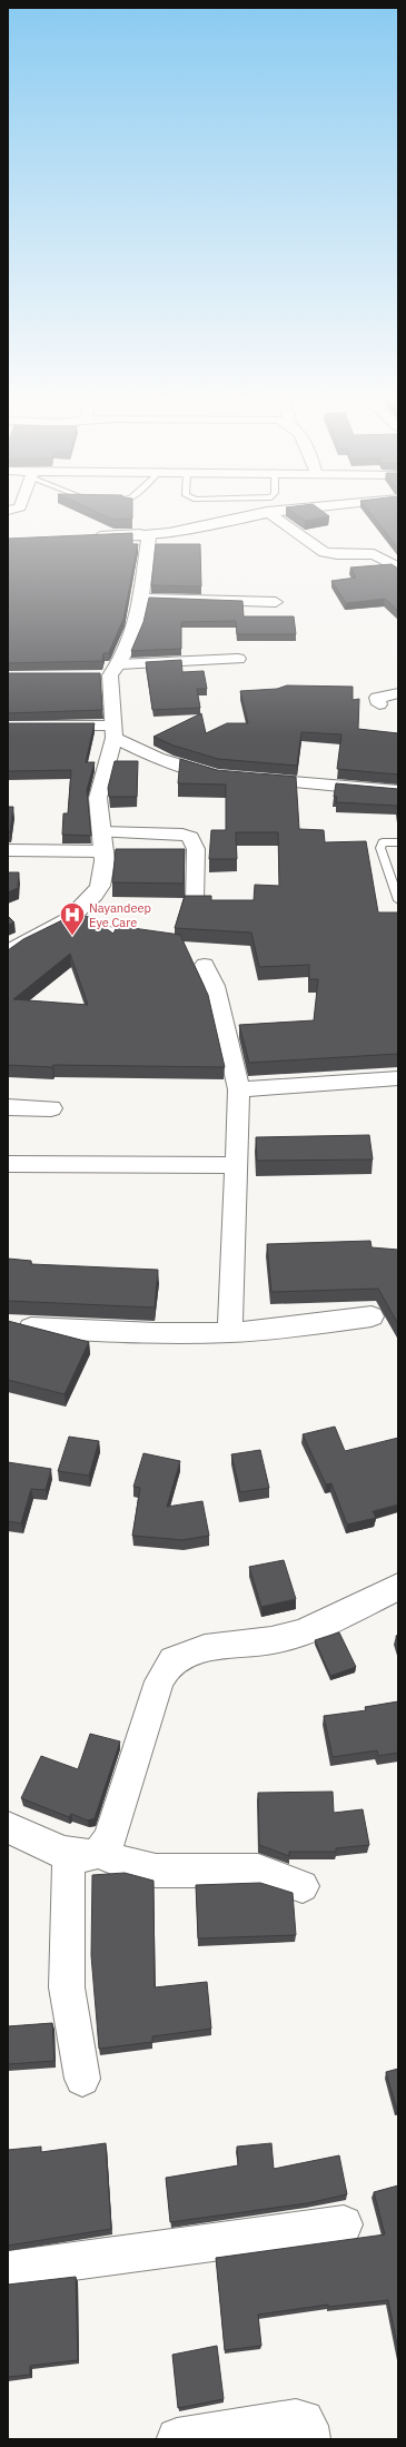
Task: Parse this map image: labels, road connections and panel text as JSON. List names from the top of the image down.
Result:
{
  "places": {
    "hospital": ["Nayandeep Eye Care"]
  }
}
